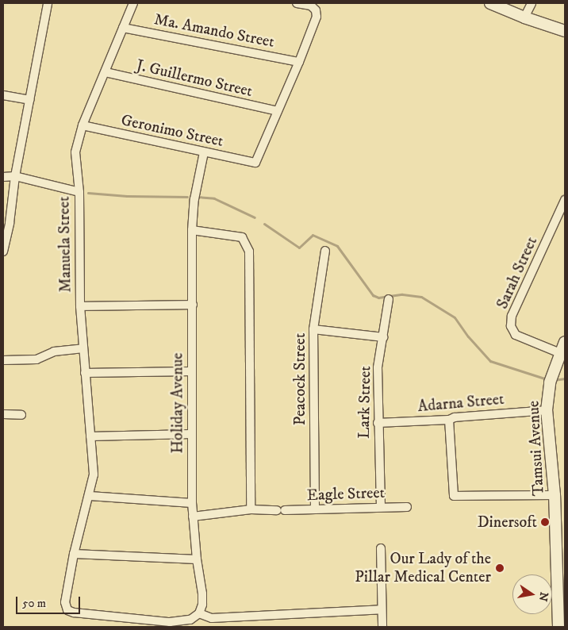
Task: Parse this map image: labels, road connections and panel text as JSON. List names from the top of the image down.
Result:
{
  "streets": {
    "street": [
      "Ma. Amando Street",
      "J. Guillermo Street",
      "Geronimo Street",
      "Manuela Street",
      "Sarah Street",
      "Peacock Street",
      "Lark Street",
      "Holiday Avenue",
      "Adarna Street",
      "Tamsui Avenue",
      "Eagle Street"
    ]
  },
  "crossings": [
    ["Ma. Amando Street", "Manuela Street"],
    ["J. Guillermo Street", "Geronimo Street"],
    ["J. Guillermo Street", "Manuela Street"],
    ["Geronimo Street", "Manuela Street"],
    ["Geronimo Street", "Holiday Avenue"],
    ["Sarah Street", "Tamsui Avenue"],
    ["Peacock Street", "Eagle Street"],
    ["Lark Street", "Adarna Street"],
    ["Lark Street", "Eagle Street"],
    ["Holiday Avenue", "Eagle Street"],
    ["Adarna Street", "Tamsui Avenue"]
  ],
  "places": ["Dinersoft", "Our Lady of the Pillar Medical Center"],
  "scale_bar": "50 m",
  "north": "right"
}
